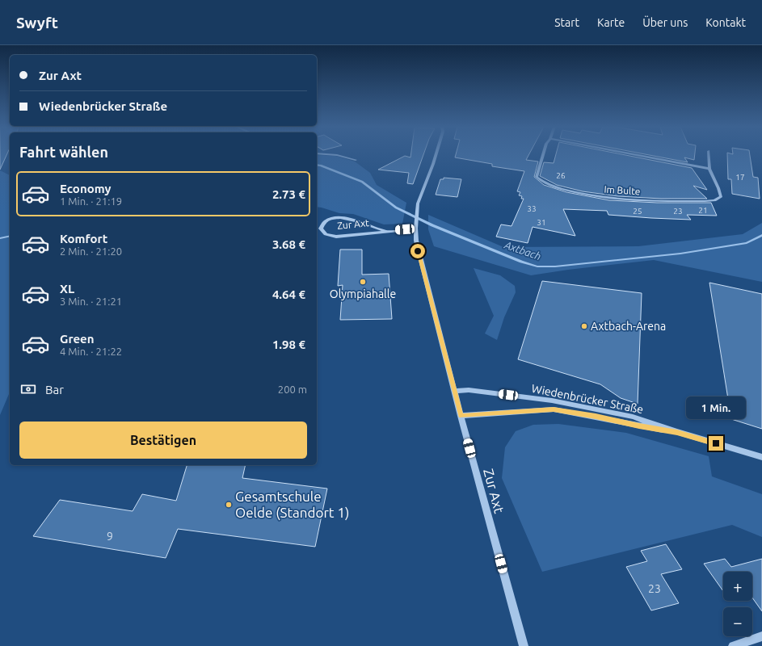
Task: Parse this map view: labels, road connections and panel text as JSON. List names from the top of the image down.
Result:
{
  "streets": {
    "street": ["Im Bulte", "Zur Axt", "Wiedenbrücker Straße"]
  },
  "crossings": [
    ["Zur Axt", "Wiedenbrücker Straße"]
  ],
  "water": ["Axtbach"],
  "places": ["Olympiahalle", "Axtbach-Arena", "Gesamtschule Oelde (Standort 1)"],
  "house_numbers": [
    "26",
    "17",
    "33",
    "21",
    "25",
    "23",
    "31",
    "9",
    "23"
  ],
  "page": {
    "header": "Swyft",
    "nav": [
      "Start",
      "Karte",
      "Über uns",
      "Kontakt"
    ],
    "banner": ["Zur Axt", "Wiedenbrücker Straße"],
    "heading": "Fahrt wählen",
    "list": [
      {
        "name": "Economy",
        "note": "1 Min. · 21:19",
        "value": "2.73 €"
      },
      {
        "name": "Komfort",
        "note": "2 Min. · 21:20",
        "value": "3.68 €"
      },
      {
        "name": "XL",
        "note": "3 Min. · 21:21",
        "value": "4.64 €"
      },
      {
        "name": "Green",
        "note": "4 Min. · 21:22",
        "value": "1.98 €"
      }
    ],
    "pay": ["Bar", "200 m"],
    "bubble": "1 Min.",
    "buttons": "Bestätigen",
    "map_buttons": ["+", "−"]
  }
}
